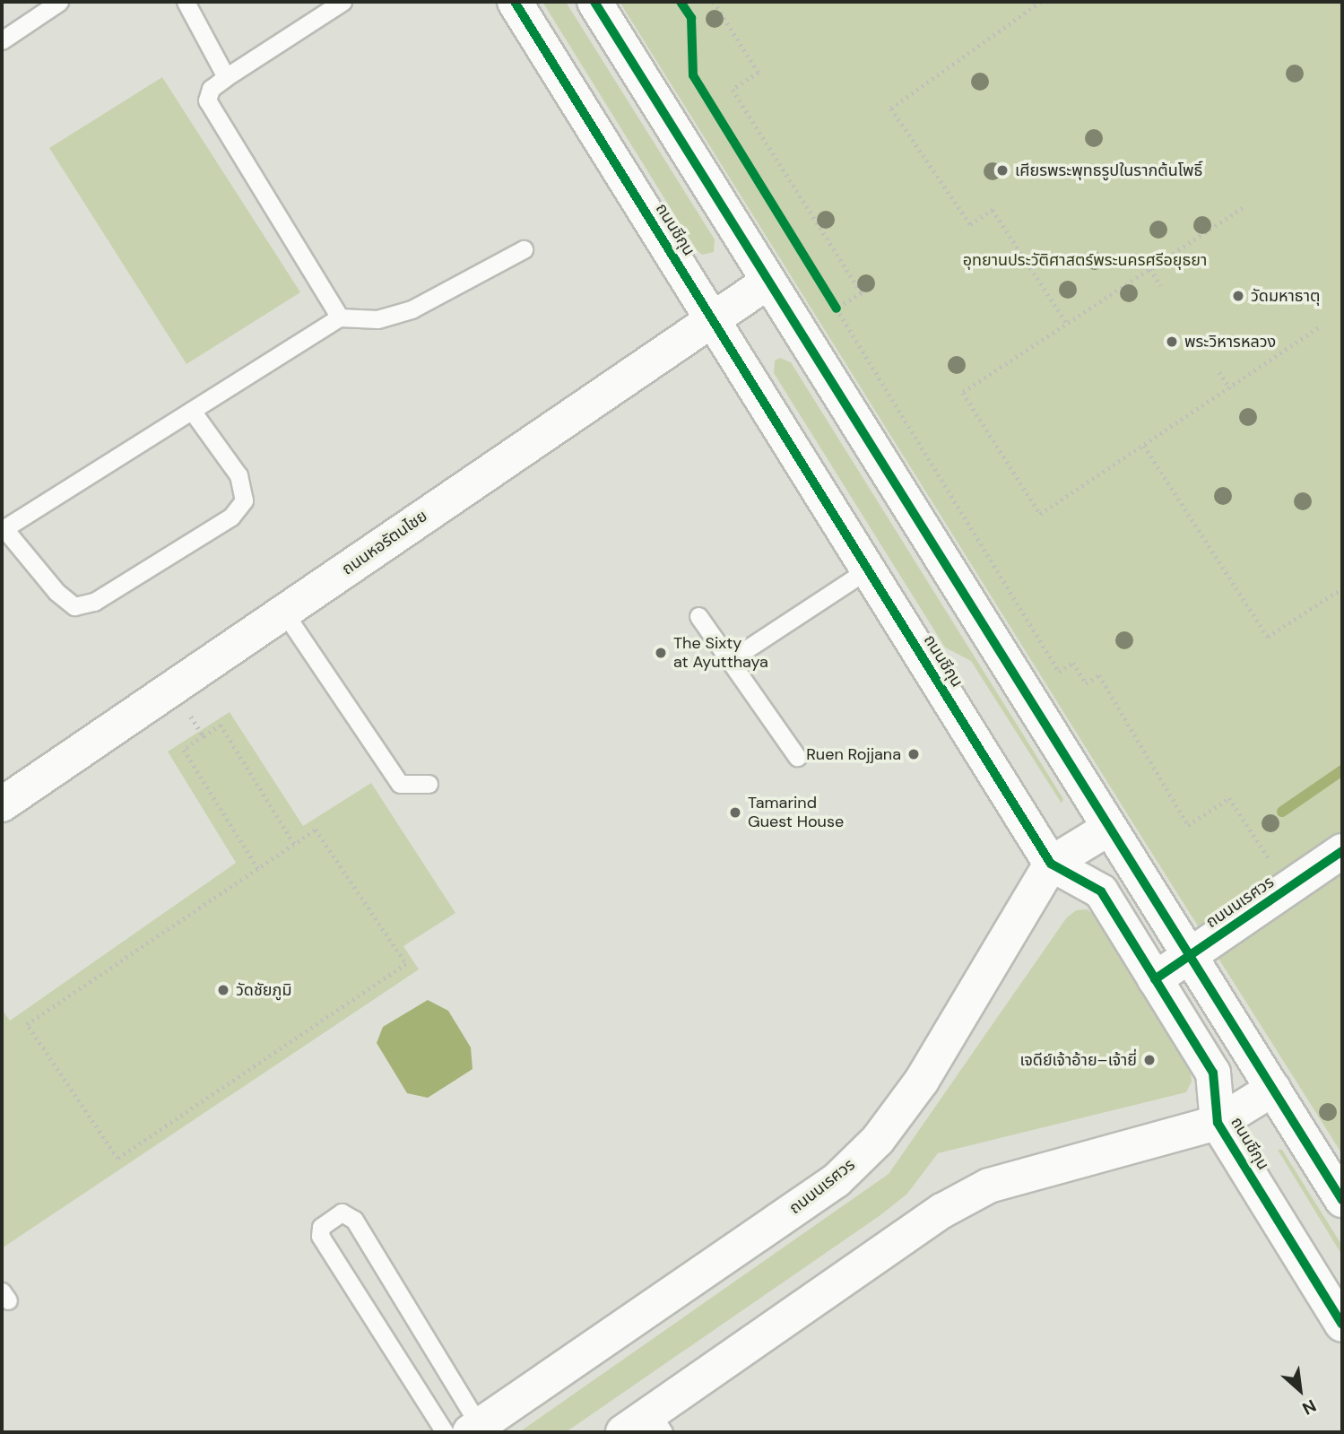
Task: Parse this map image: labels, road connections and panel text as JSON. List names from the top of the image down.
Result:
{
  "streets": {
    "main road": ["ถนนชีกุน", "ถนนหอรัตนไชย", "ถนนนเรศวร"]
  },
  "crossings": [
    ["ถนนชีกุน", "ถนนหอรัตนไชย"],
    ["ถนนชีกุน", "ถนนนเรศวร"]
  ],
  "parks": ["อุทยานประวัติศาสตร์พระนครศรีอยุธยา"],
  "places": [
    "เศียรพระพุทธรูปในรากต้นโพธิ์",
    "วัดมหาธาตุ",
    "พระวิหารหลวง",
    "The Sixty at Ayutthaya",
    "Ruen Rojjana",
    "Tamarind Guest House",
    "วัดชัยภูมิ",
    "เจดีย์เจ้าอ้าย–เจ้ายี่"
  ],
  "north": "bottom right"
}
